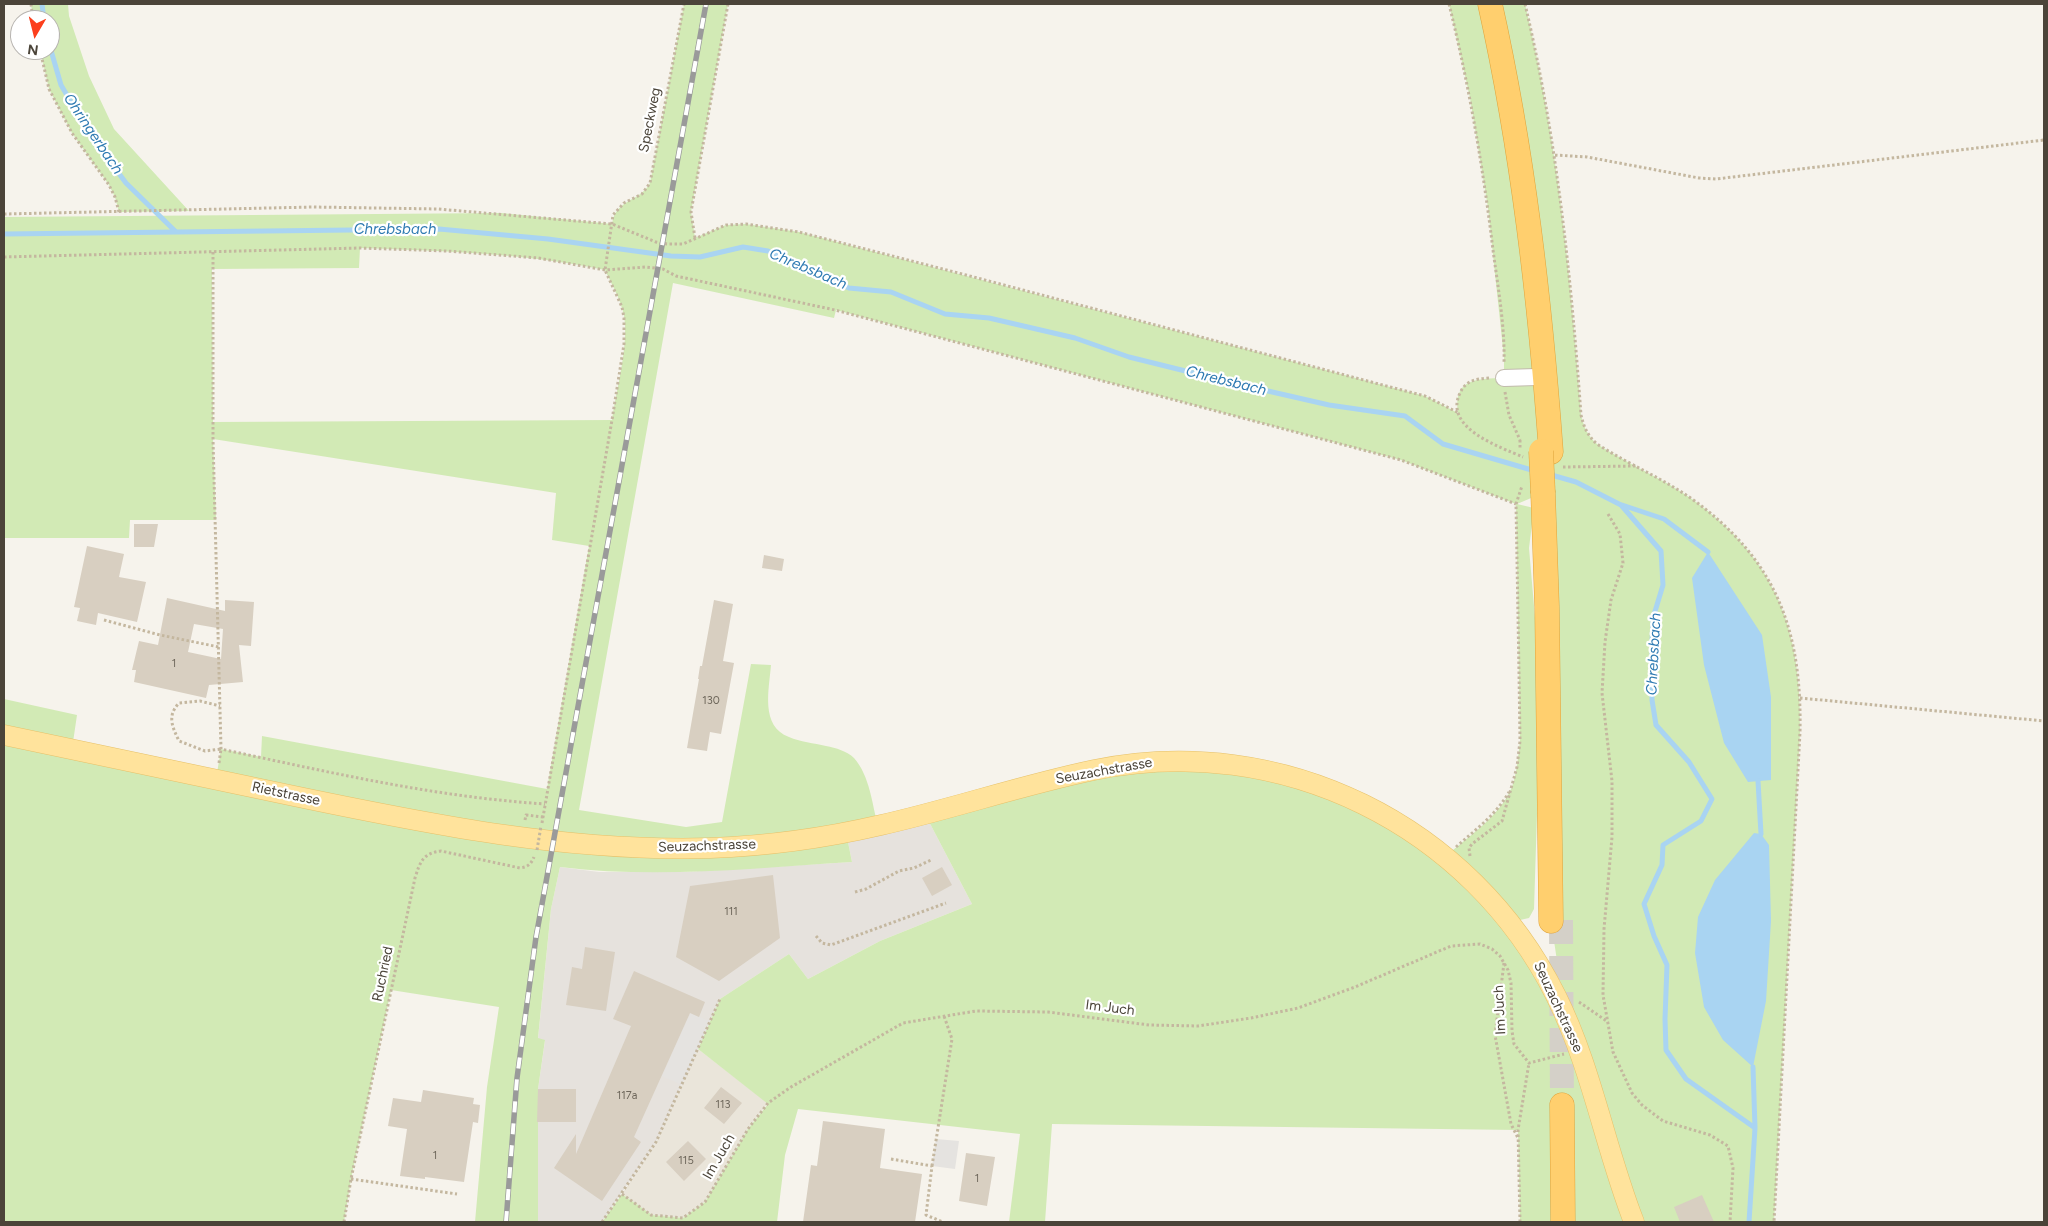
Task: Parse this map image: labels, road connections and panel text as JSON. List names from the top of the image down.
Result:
{
  "streets": {
    "main road": ["Seuzachstrasse", "Rietstrasse"],
    "path": ["Speckweg", "Ruchried", "Im Juch"]
  },
  "crossings": [
    ["Seuzachstrasse", "Rietstrasse"]
  ],
  "water": ["Ohringerbach", "Chrebsbach"],
  "house_numbers": [
    "1",
    "130",
    "111",
    "117a",
    "113",
    "1",
    "115",
    "1"
  ],
  "north": "bottom"
}
